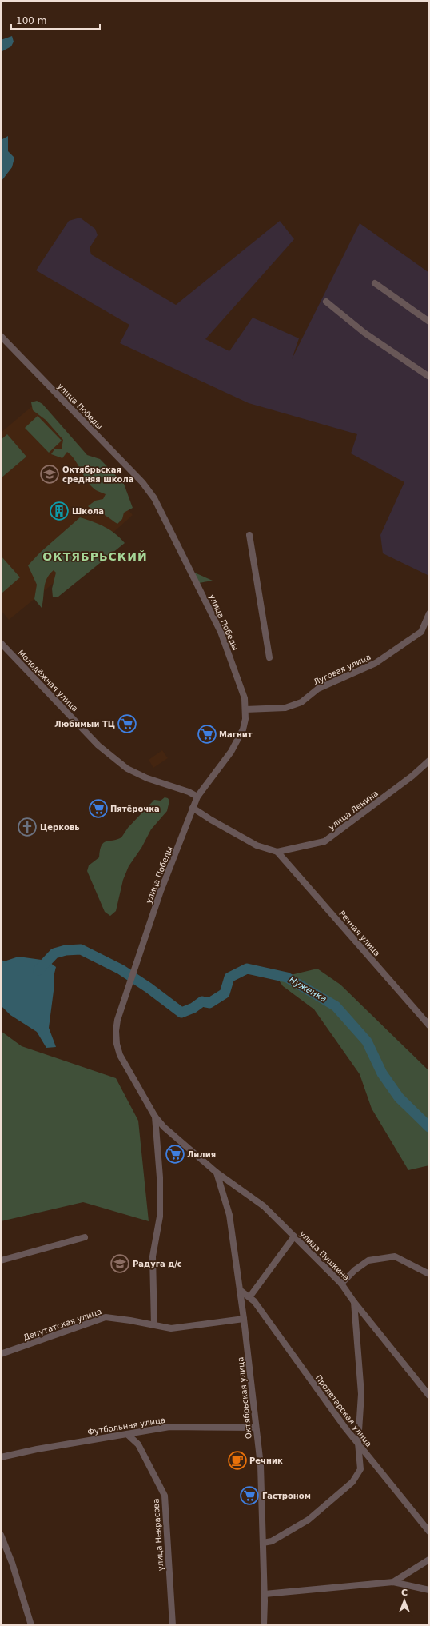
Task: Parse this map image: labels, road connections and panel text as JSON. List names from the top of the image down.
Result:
{
  "streets": {
    "street": [
      "улица Победы",
      "Луговая улица",
      "Молодёжная улица",
      "улица Ленина",
      "Речная улица",
      "улица Пушкина",
      "Депутатская улица",
      "Октябрьская улица",
      "Пролетарская улица",
      "Футбольная улица",
      "улица Некрасова"
    ]
  },
  "crossings": [
    ["улица Победы", "Луговая улица"],
    ["улица Победы", "Молодёжная улица"],
    ["улица Победы", "улица Пушкина"],
    ["улица Ленина", "Речная улица"],
    ["улица Пушкина", "Октябрьская улица"],
    ["Депутатская улица", "Октябрьская улица"],
    ["Октябрьская улица", "Пролетарская улица"],
    ["Октябрьская улица", "Футбольная улица"],
    ["Футбольная улица", "улица Некрасова"]
  ],
  "districts": ["ОКТЯБРЬСКИЙ"],
  "water": ["Нуженка"],
  "places": {
    "school or university": ["Октябрьская средняя школа", "Радуга д/с"],
    "building": ["Школа"],
    "supermarket": [
      "Любимый ТЦ",
      "Магнит",
      "Пятёрочка",
      "Лилия",
      "Гастроном"
    ],
    "church": ["Церковь"],
    "cafe": ["Речник"]
  },
  "scale_bar": "100 m",
  "north": "top"
}
